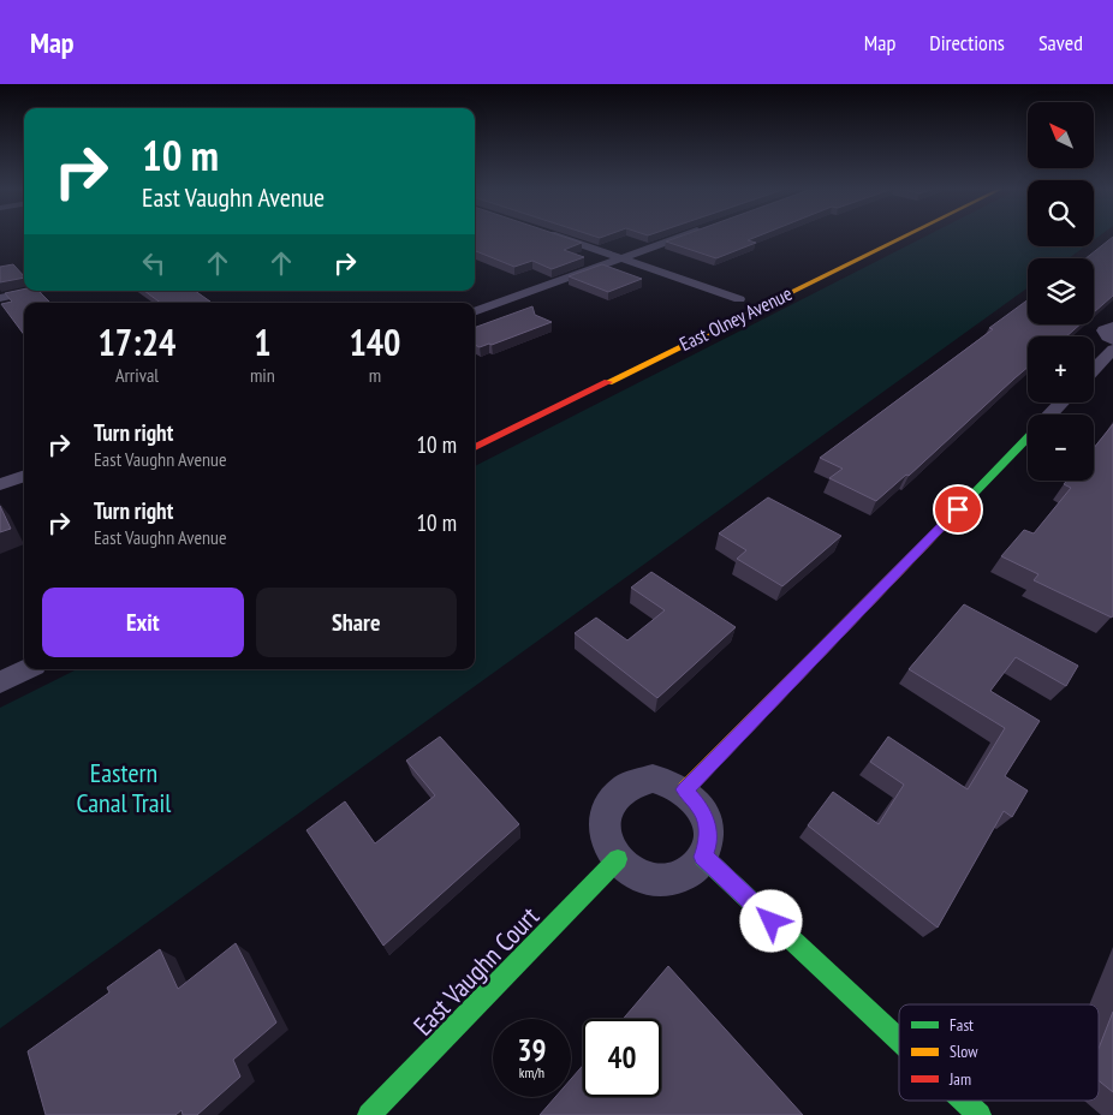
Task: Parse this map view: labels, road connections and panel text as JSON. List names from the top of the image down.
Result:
{
  "streets": {
    "street": ["East Olney Avenue", "East Vaughn Court"]
  },
  "parks": ["Eastern Canal Trail"],
  "legend": ["Fast", "Slow", "Jam"],
  "north": "top left",
  "page": {
    "header": "Map",
    "nav": ["Map", "Directions", "Saved"],
    "map_buttons": ["+", "−"],
    "turn": ["10 m", "East Vaughn Avenue"],
    "eta": [
      "17:24",
      "Arrival",
      "1",
      "min",
      "140",
      "m"
    ],
    "list": [
      {
        "name": "Turn right",
        "note": "East Vaughn Avenue",
        "value": "10 m"
      },
      {
        "name": "Turn right",
        "note": "East Vaughn Avenue",
        "value": "10 m"
      }
    ],
    "buttons": ["Exit", "Share"],
    "speed": "39 km/h",
    "limit": "40"
  }
}
